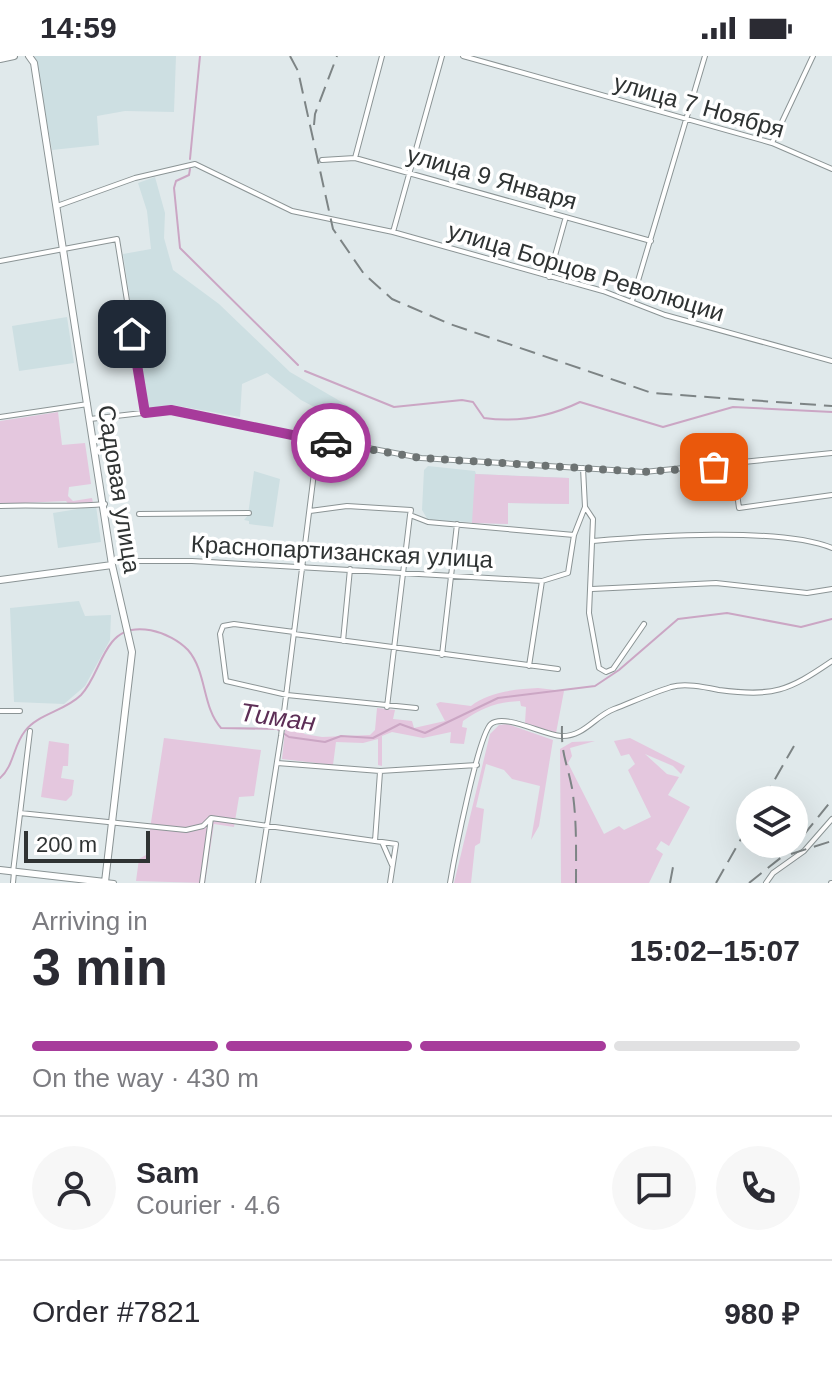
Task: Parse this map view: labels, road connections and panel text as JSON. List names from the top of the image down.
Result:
{
  "streets": {
    "street": [
      "улица 7 Ноября",
      "улица 9 Января",
      "улица Борцов Революции",
      "Садовая улица",
      "Краснопартизанская улица"
    ]
  },
  "crossings": [
    ["улица Борцов Революции", "Садовая улица"],
    ["Садовая улица", "Краснопартизанская улица"]
  ],
  "water": ["Тиман"],
  "scale_bar": "200 m",
  "page": {
    "status": "14:59",
    "scale": "200 m",
    "heading": ["3 min", "Arriving in", "15:02–15:07"],
    "panel": [
      "Sam",
      "Courier · 4.6",
      "Order #7821",
      "980 ₽"
    ],
    "bar": "On the way · 430 m"
  }
}
